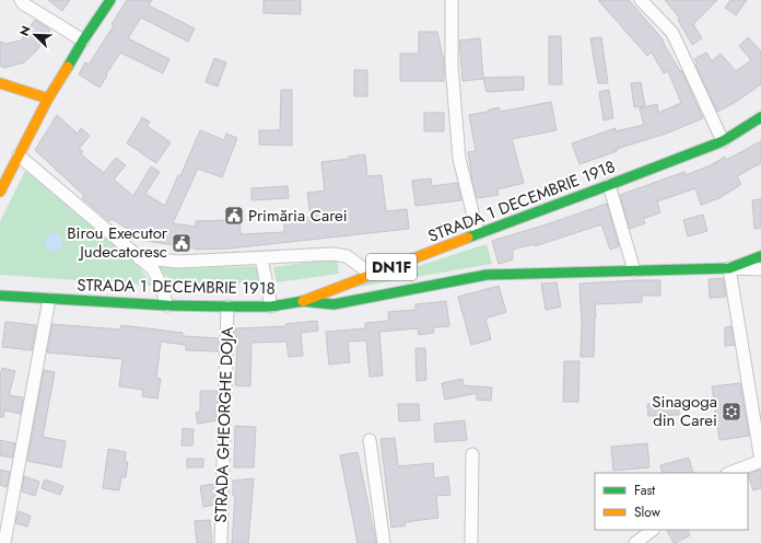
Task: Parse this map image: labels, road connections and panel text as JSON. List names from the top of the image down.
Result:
{
  "streets": {
    "main road": ["STRADA 1 DECEMBRIE 1918", "DN1F"],
    "street": ["STRADA GHEORGHE DOJA"]
  },
  "crossings": [
    ["STRADA 1 DECEMBRIE 1918", "STRADA GHEORGHE DOJA"]
  ],
  "places": {
    "public building": ["Primăria Carei", "Birou Executor Judecatoresc"],
    "synagogue": ["Sinagoga din Carei"]
  },
  "legend": ["Fast", "Slow"],
  "north": "top left"
}
